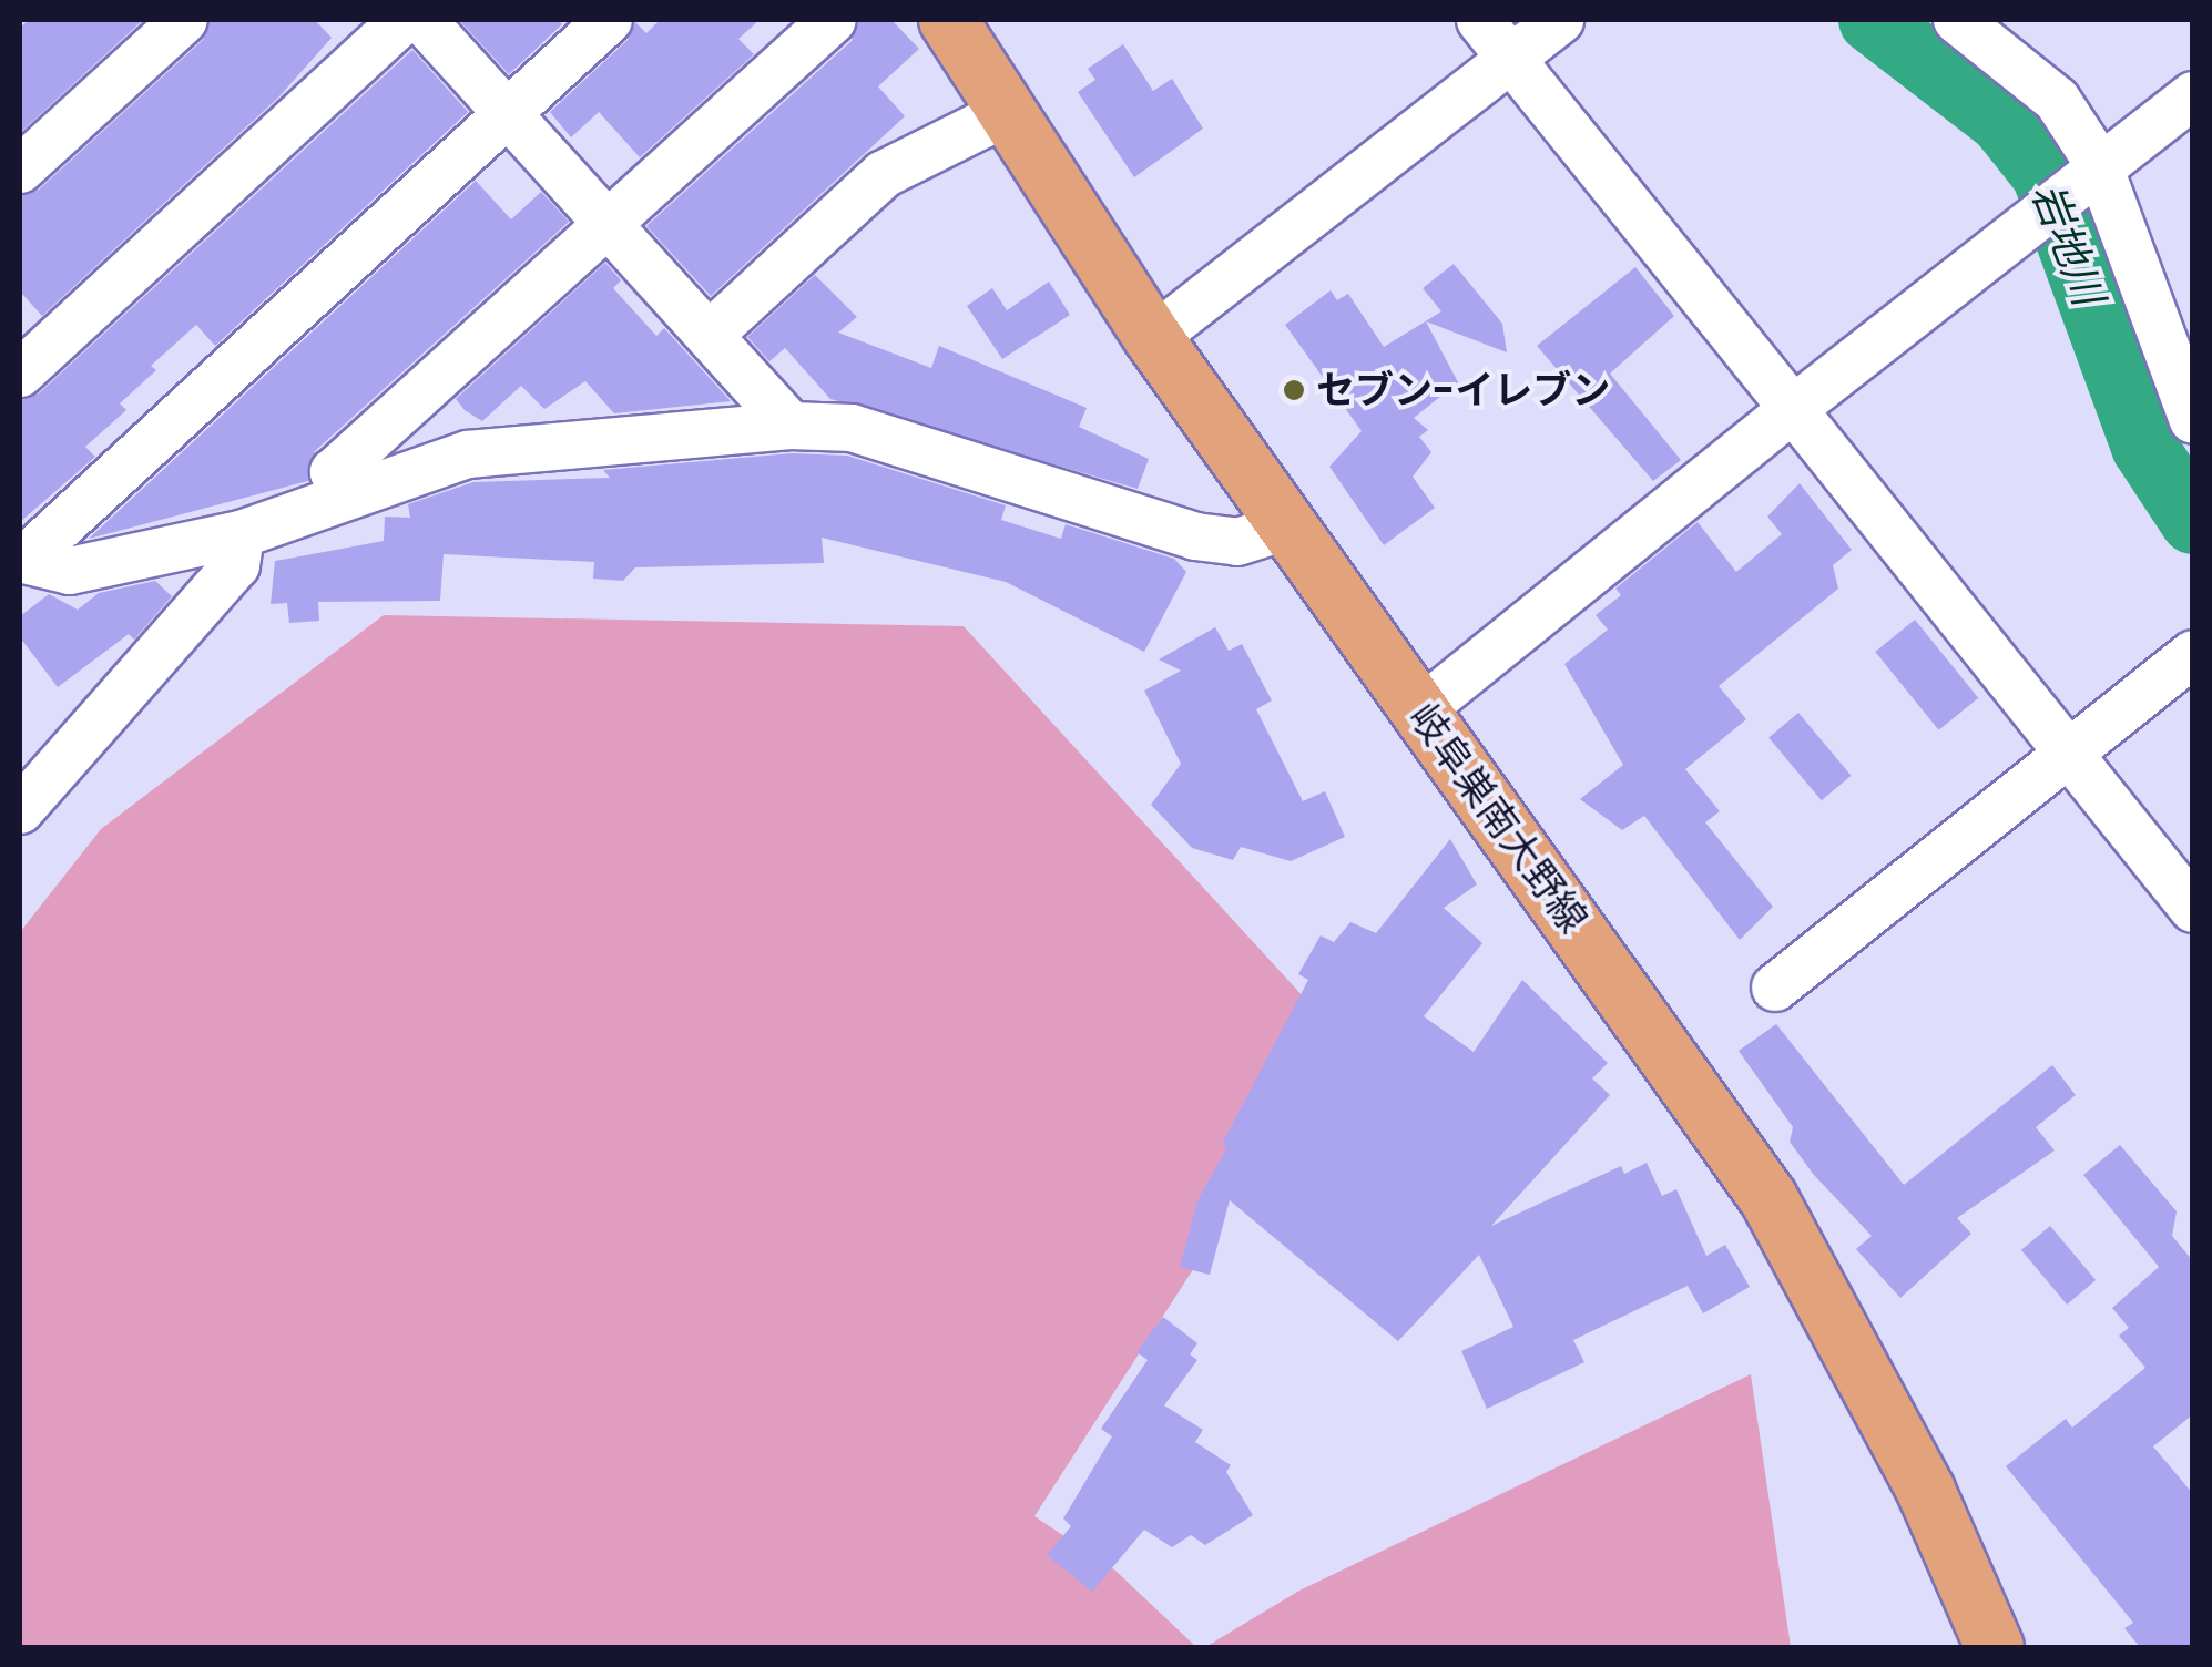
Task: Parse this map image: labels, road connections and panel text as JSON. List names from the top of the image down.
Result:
{
  "streets": {
    "main road": ["岐阜巣南大野線"]
  },
  "water": ["岩地川"],
  "places": ["セブン-イレブン"]
}
